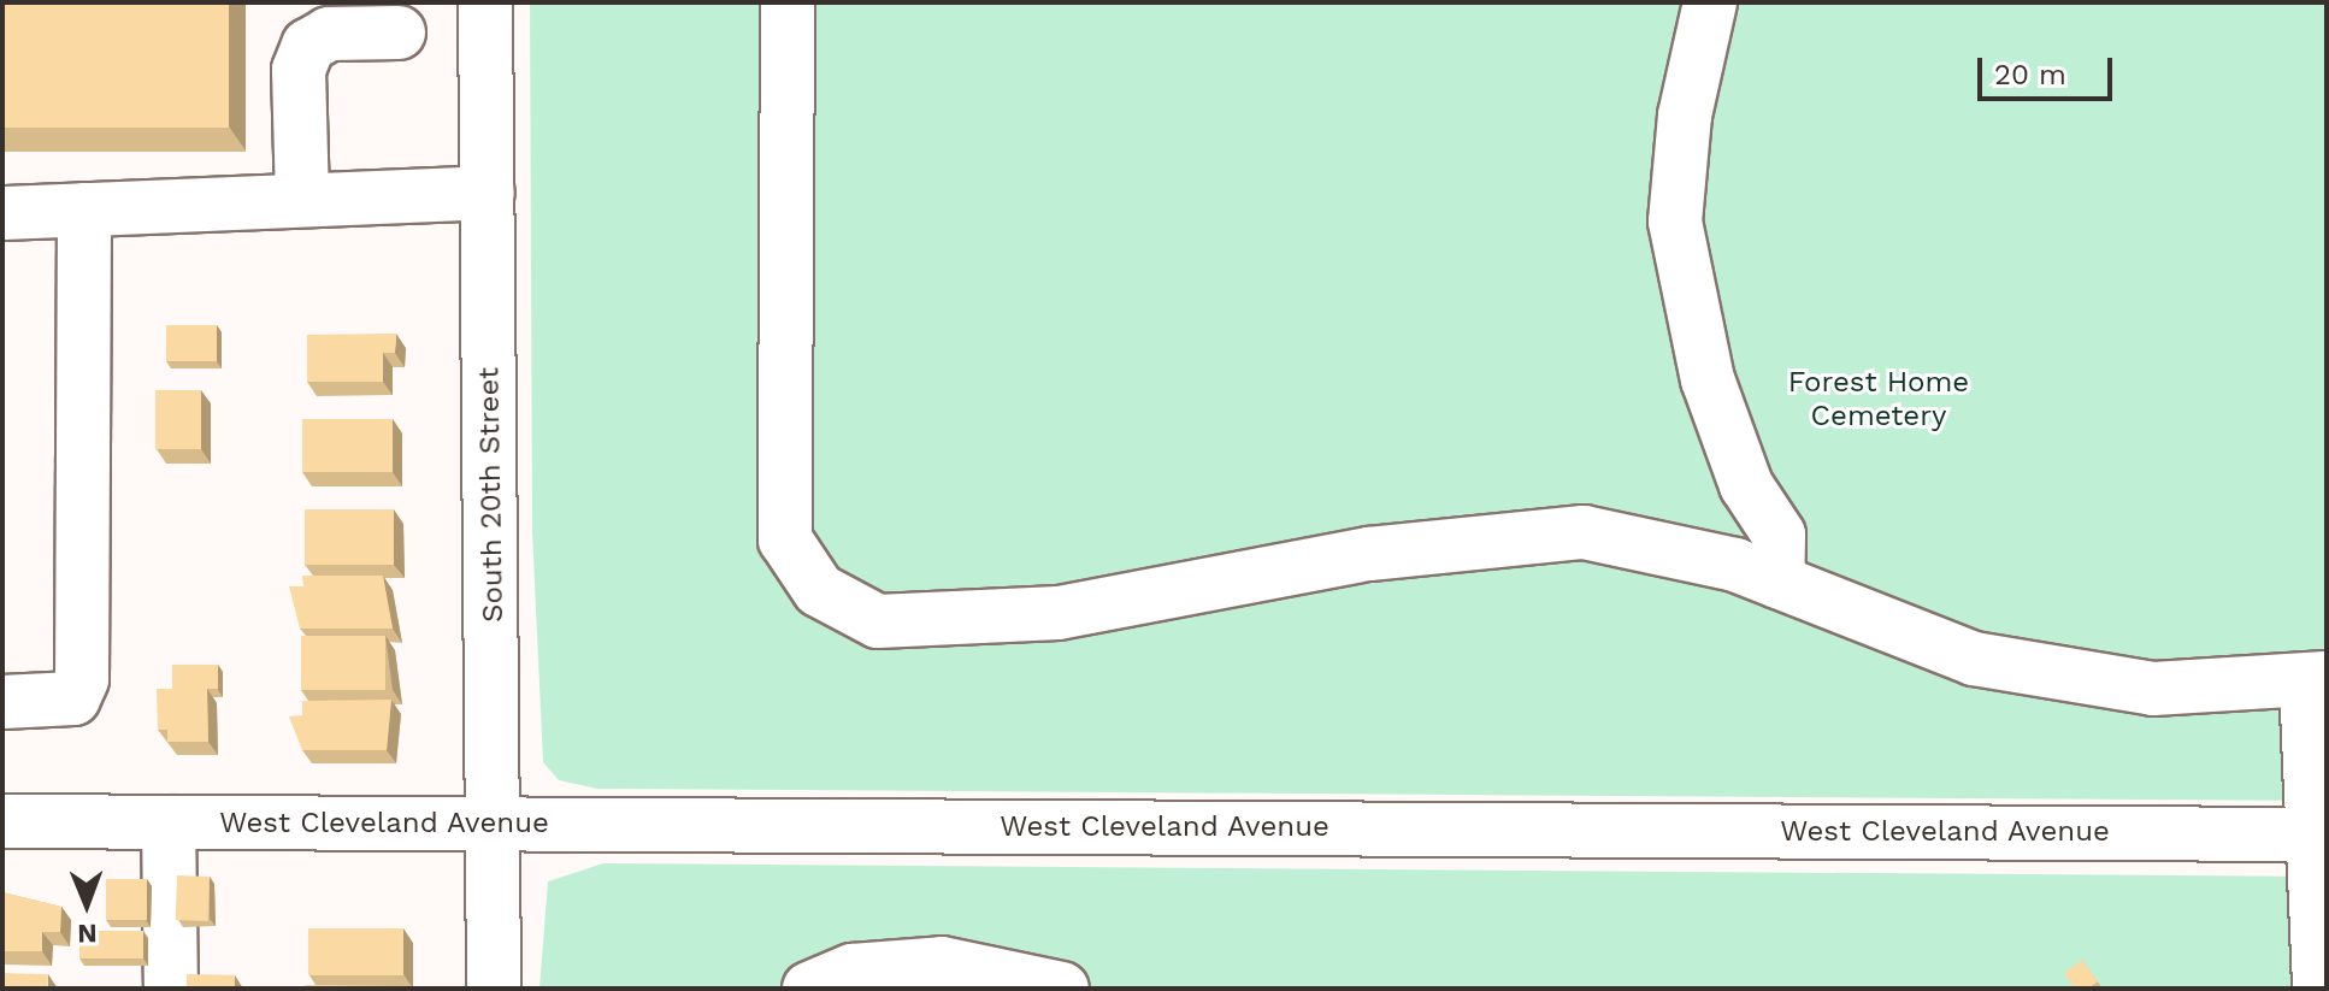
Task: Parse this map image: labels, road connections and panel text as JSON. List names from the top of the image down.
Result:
{
  "streets": {
    "street": ["South 20th Street", "West Cleveland Avenue"]
  },
  "crossings": [
    ["South 20th Street", "West Cleveland Avenue"]
  ],
  "parks": ["Forest Home Cemetery"],
  "scale_bar": "20 m",
  "north": "bottom"
}
